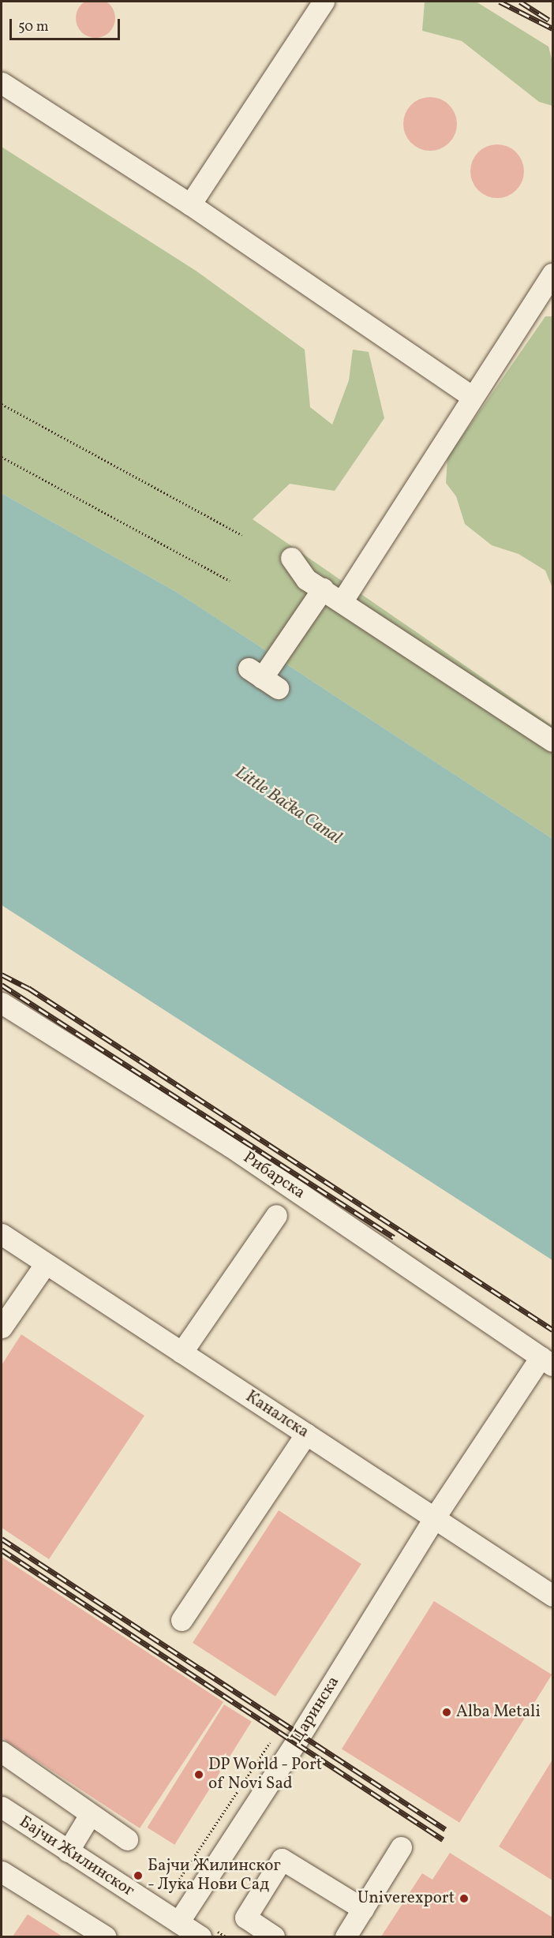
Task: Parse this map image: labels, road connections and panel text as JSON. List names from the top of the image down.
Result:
{
  "streets": {
    "street": [
      "Рибарска",
      "Каналска",
      "Царинска",
      "Бајчи Жилинског"
    ]
  },
  "crossings": [
    ["Рибарска", "Царинска"],
    ["Каналска", "Царинска"],
    ["Царинска", "Бајчи Жилинског"]
  ],
  "water": ["Little Bačka Canal"],
  "places": [
    "Alba Metali",
    "DP World - Port of Novi Sad",
    "Бајчи Жилинског - Лука Нови Сад",
    "Univerexport"
  ],
  "scale_bar": "50 m"
}
